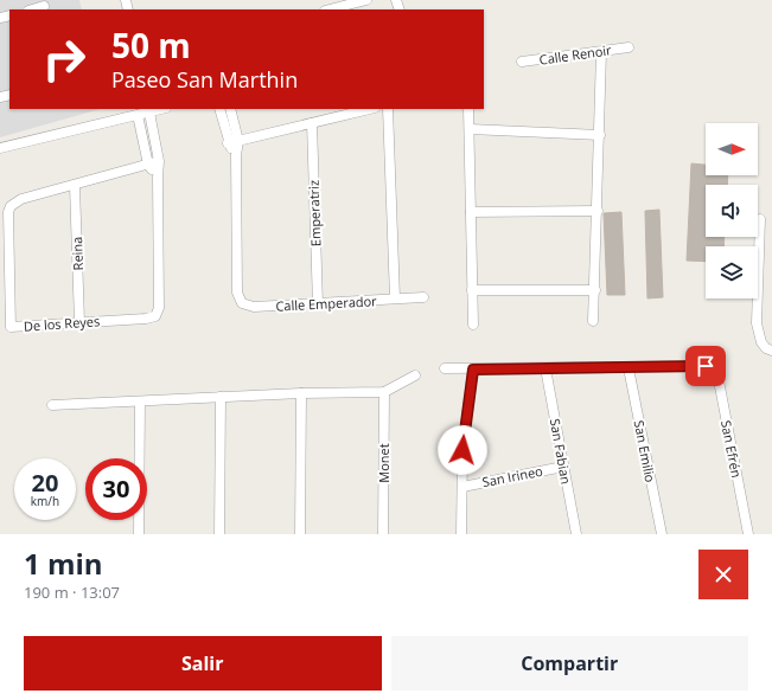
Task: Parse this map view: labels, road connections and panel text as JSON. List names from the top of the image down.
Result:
{
  "streets": {
    "street": [
      "Calle Renoir",
      "Emperatriz",
      "Reina",
      "Calle Emperador",
      "De los Reyes",
      "San Efrén",
      "San Fabian",
      "San Emilio",
      "Monet",
      "San Irineo"
    ]
  },
  "crossings": [
    ["Emperatriz", "Calle Emperador"],
    ["Reina", "De los Reyes"],
    ["San Efrén", "San Emilio"],
    ["San Fabian", "San Irineo"]
  ],
  "north": "right",
  "page": {
    "turn": ["50 m", "Paseo San Marthin"],
    "speed": "20 km/h",
    "limit": "30",
    "heading": ["1 min", "190 m · 13:07"],
    "buttons": ["Salir", "Compartir"]
  }
}
